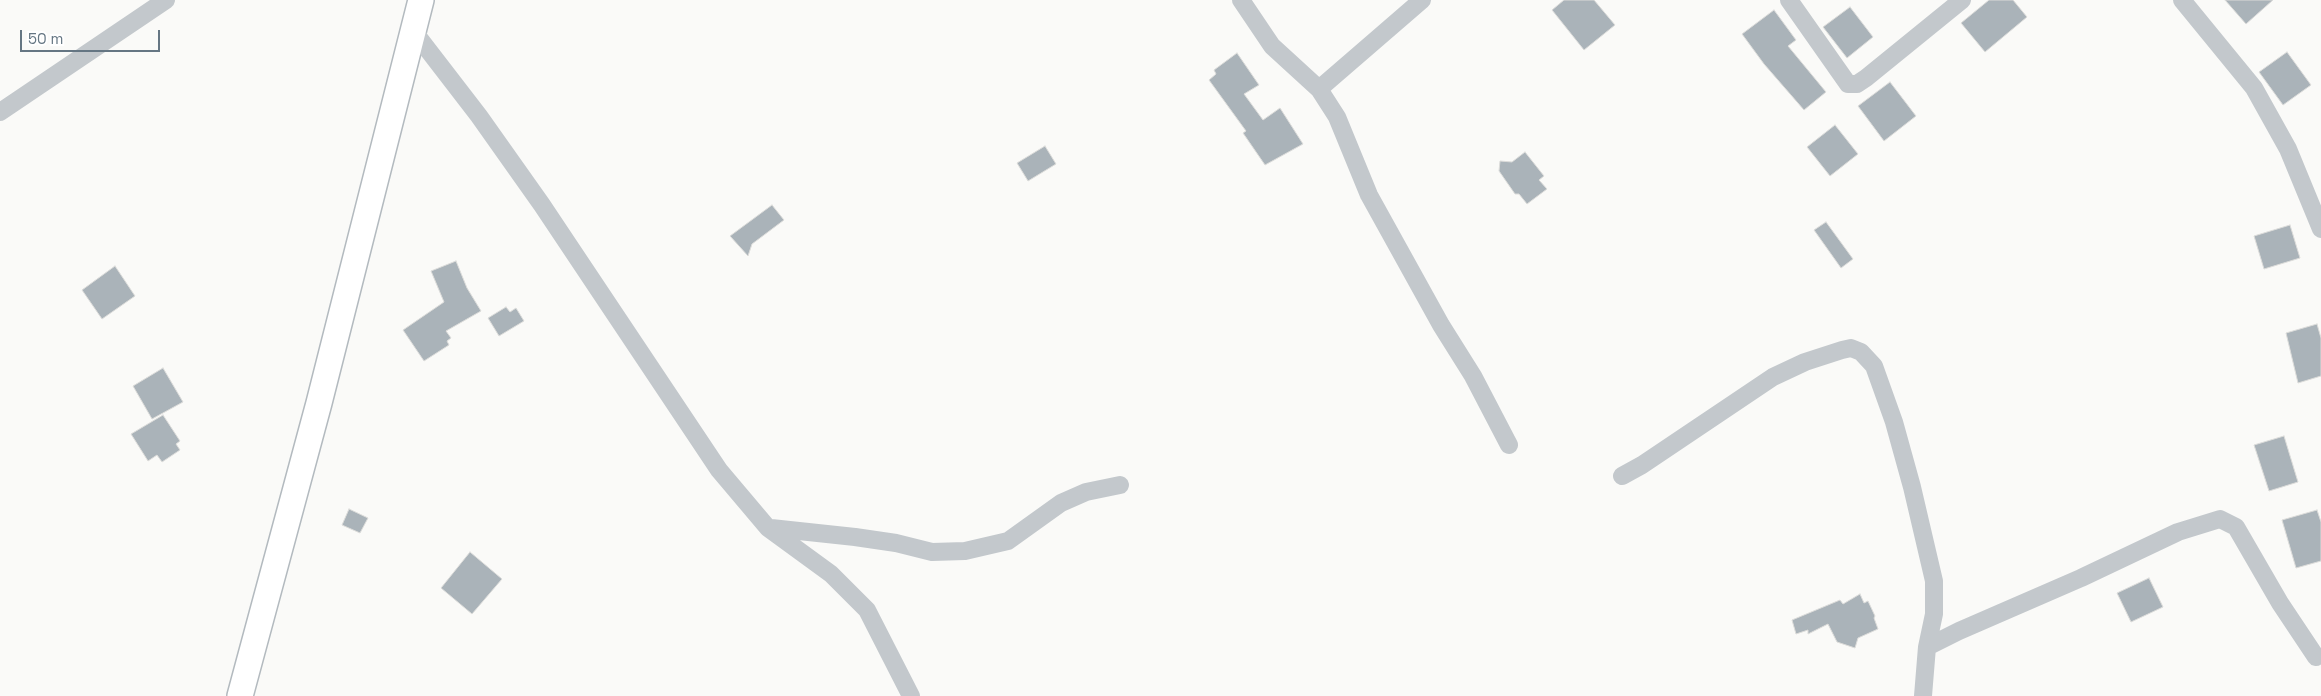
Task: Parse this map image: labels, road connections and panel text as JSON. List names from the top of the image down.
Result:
{
  "scale_bar": "50 m"
}
